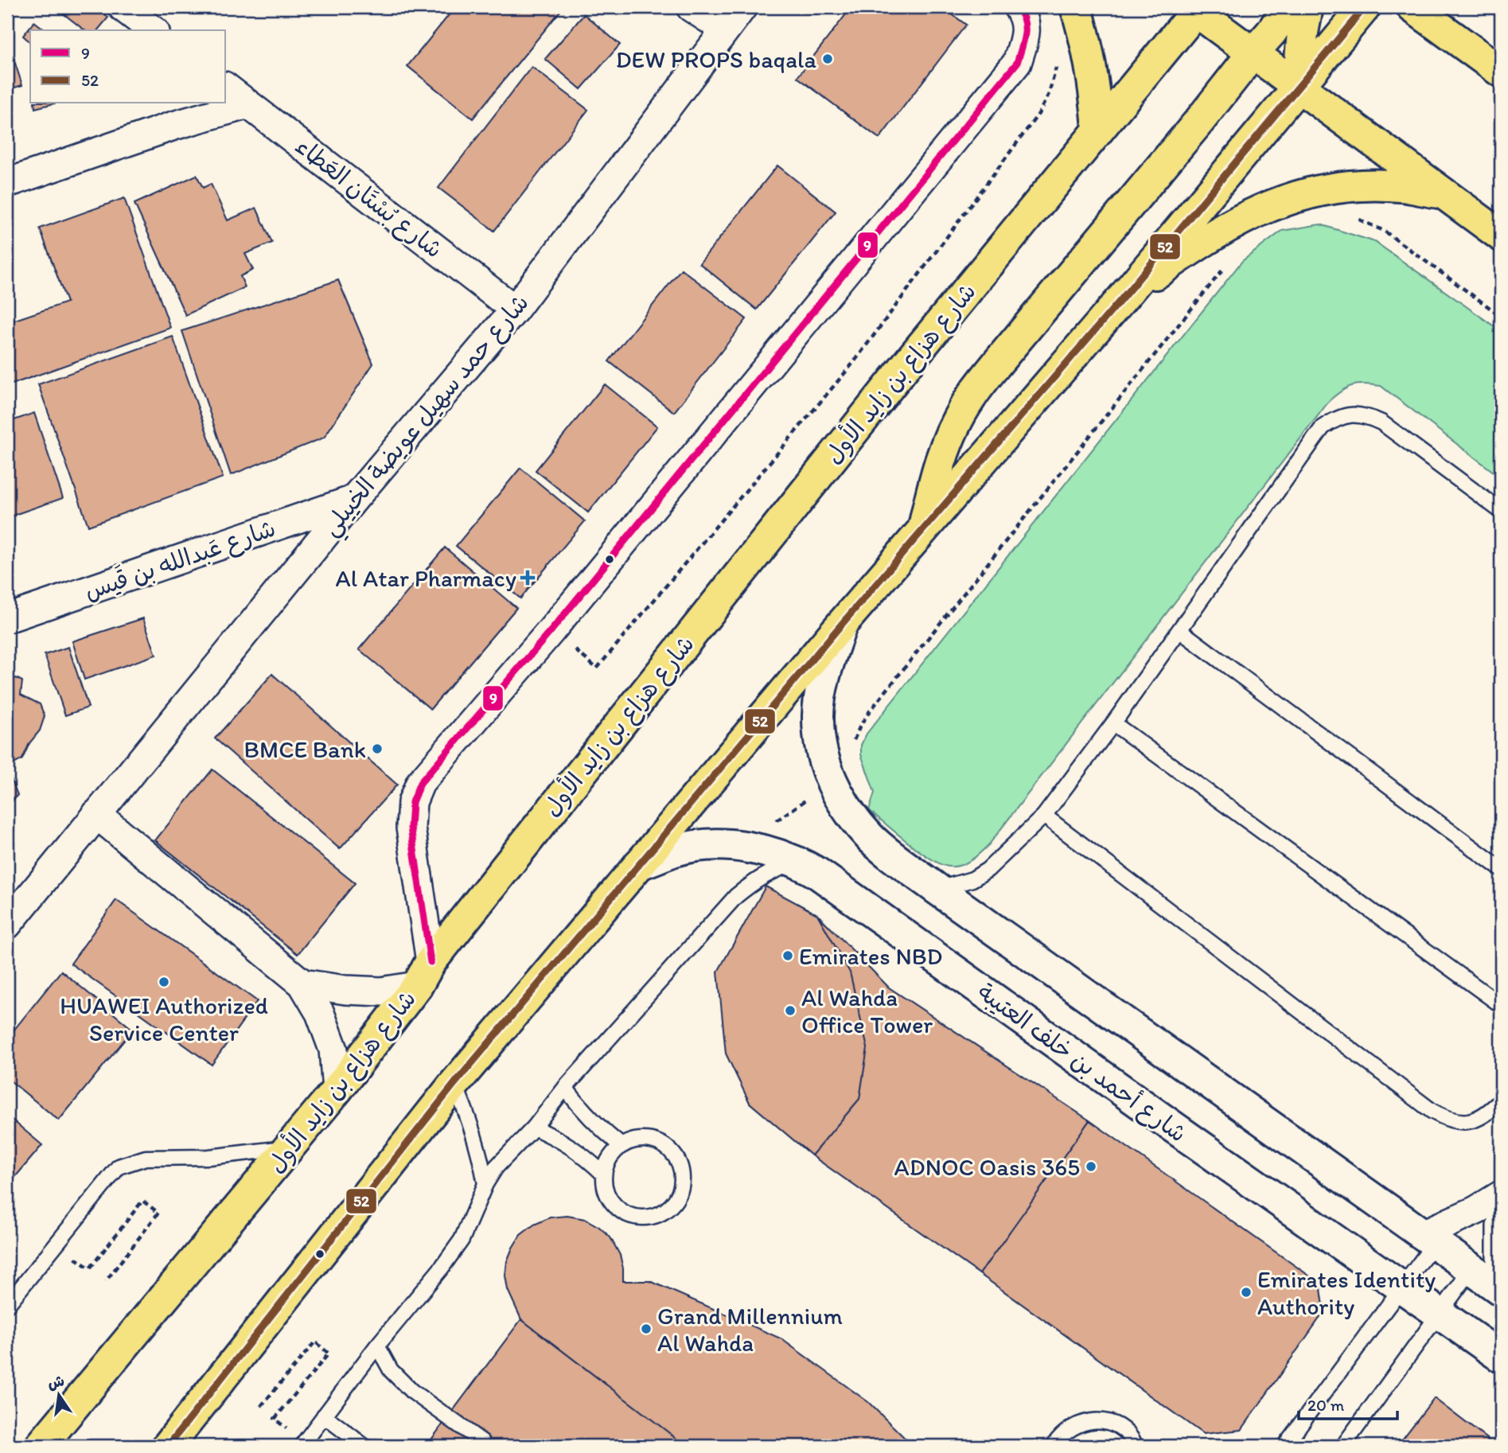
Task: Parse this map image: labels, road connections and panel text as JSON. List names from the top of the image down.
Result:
{
  "streets": {
    "main road": ["شارع هزاع بن زايد الأول"],
    "street": [
      "شارع بُسْتَان العَطاء",
      "شارع حمد سهيل عويضة الخييلي",
      "شارع عَبدالله بن قَيس",
      "شارع أحمد بن خلف العتيبة"
    ]
  },
  "crossings": [
    ["شارع بُسْتَان العَطاء", "شارع حمد سهيل عويضة الخييلي"],
    ["شارع حمد سهيل عويضة الخييلي", "شارع عَبدالله بن قَيس"]
  ],
  "places": {
    "other": [
      "DEW PROPS baqala",
      "BMCE Bank",
      "Emirates NBD",
      "HUAWEI Authorized Service Center",
      "Al Wahda Office Tower",
      "ADNOC Oasis 365",
      "Emirates Identity Authority",
      "Grand Millennium Al Wahda"
    ],
    "health": ["Al Atar Pharmacy"]
  },
  "lines": ["transit line 9", "transit line 52"],
  "legend": ["9", "52"],
  "scale_bar": "20 m",
  "north": "top"
}
